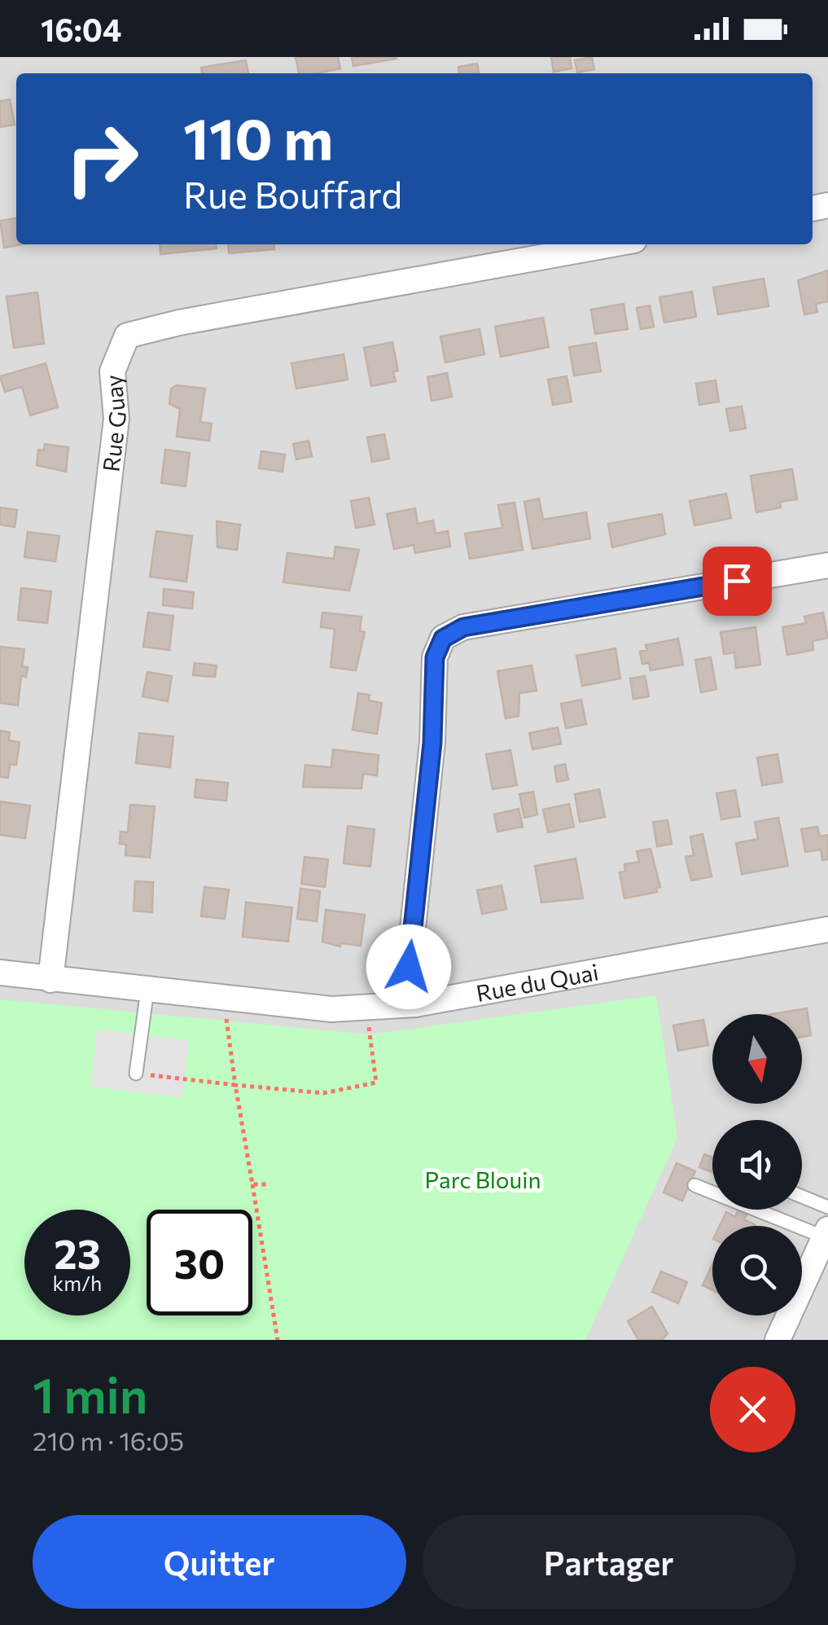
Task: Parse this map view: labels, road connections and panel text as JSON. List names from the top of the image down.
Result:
{
  "streets": {
    "street": ["Rue Guay", "Rue du Quai"]
  },
  "crossings": [
    ["Rue Guay", "Rue du Quai"]
  ],
  "parks": ["Parc Blouin"],
  "north": "bottom",
  "page": {
    "status": "16:04",
    "turn": ["110 m", "Rue Bouffard"],
    "speed": "23 km/h",
    "limit": "30",
    "heading": ["1 min", "210 m · 16:05"],
    "buttons": ["Quitter", "Partager"]
  }
}
